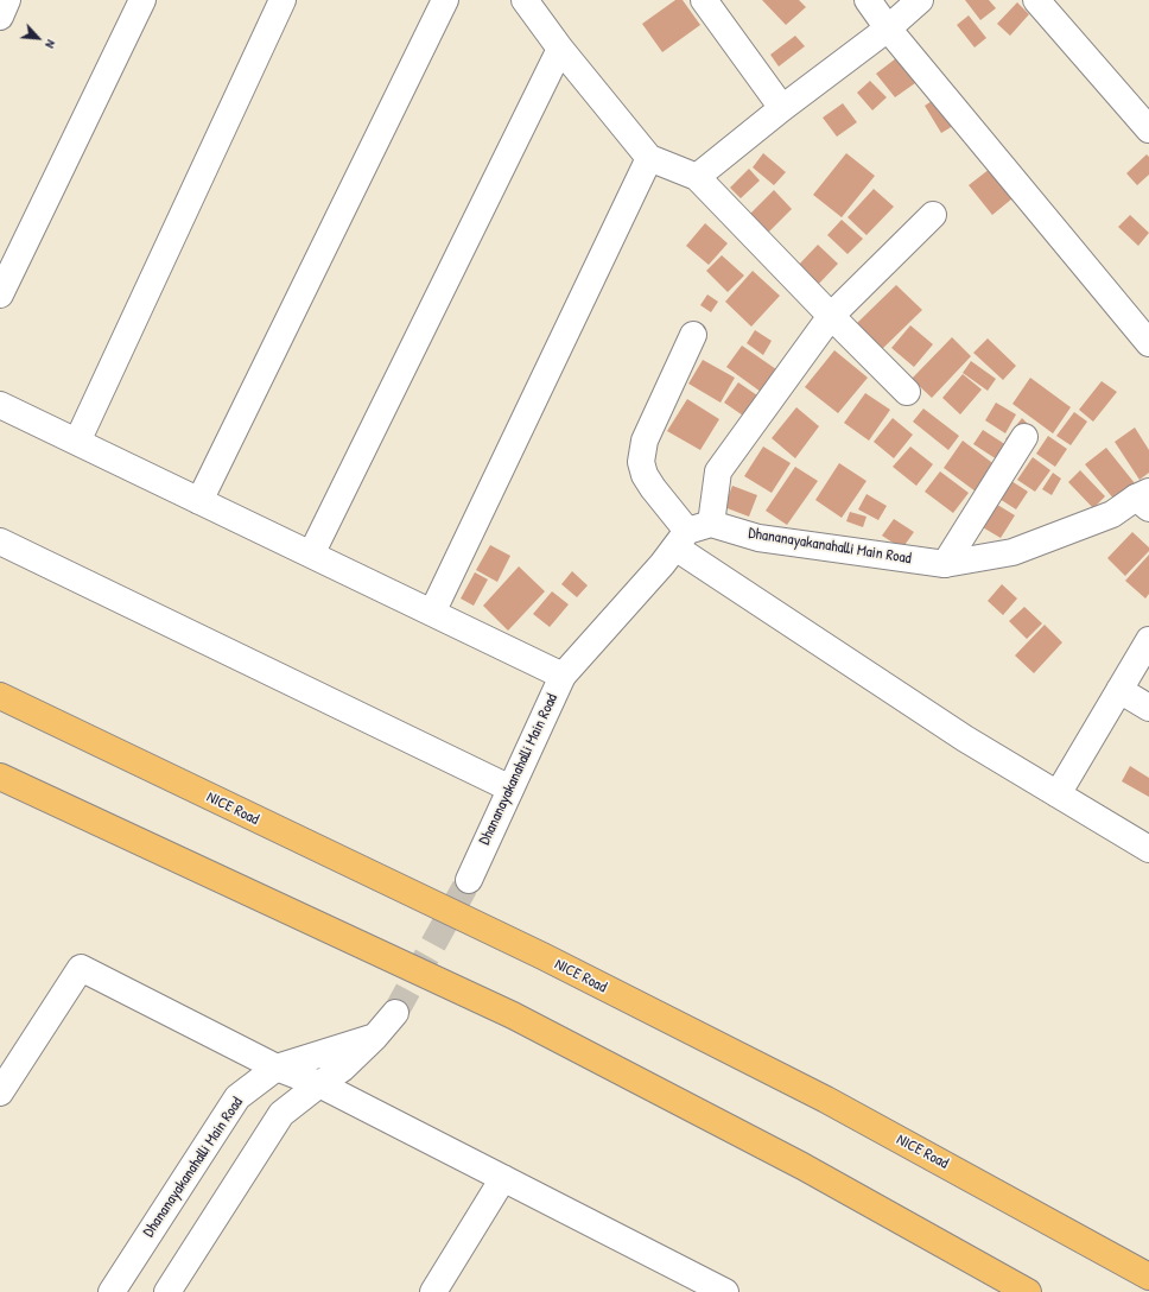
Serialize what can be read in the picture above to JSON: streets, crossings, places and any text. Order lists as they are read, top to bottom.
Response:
{
  "streets": {
    "highway": ["NICE Road"],
    "street": ["Dhananayakanahalli Main Road"]
  },
  "north": "bottom right"
}
